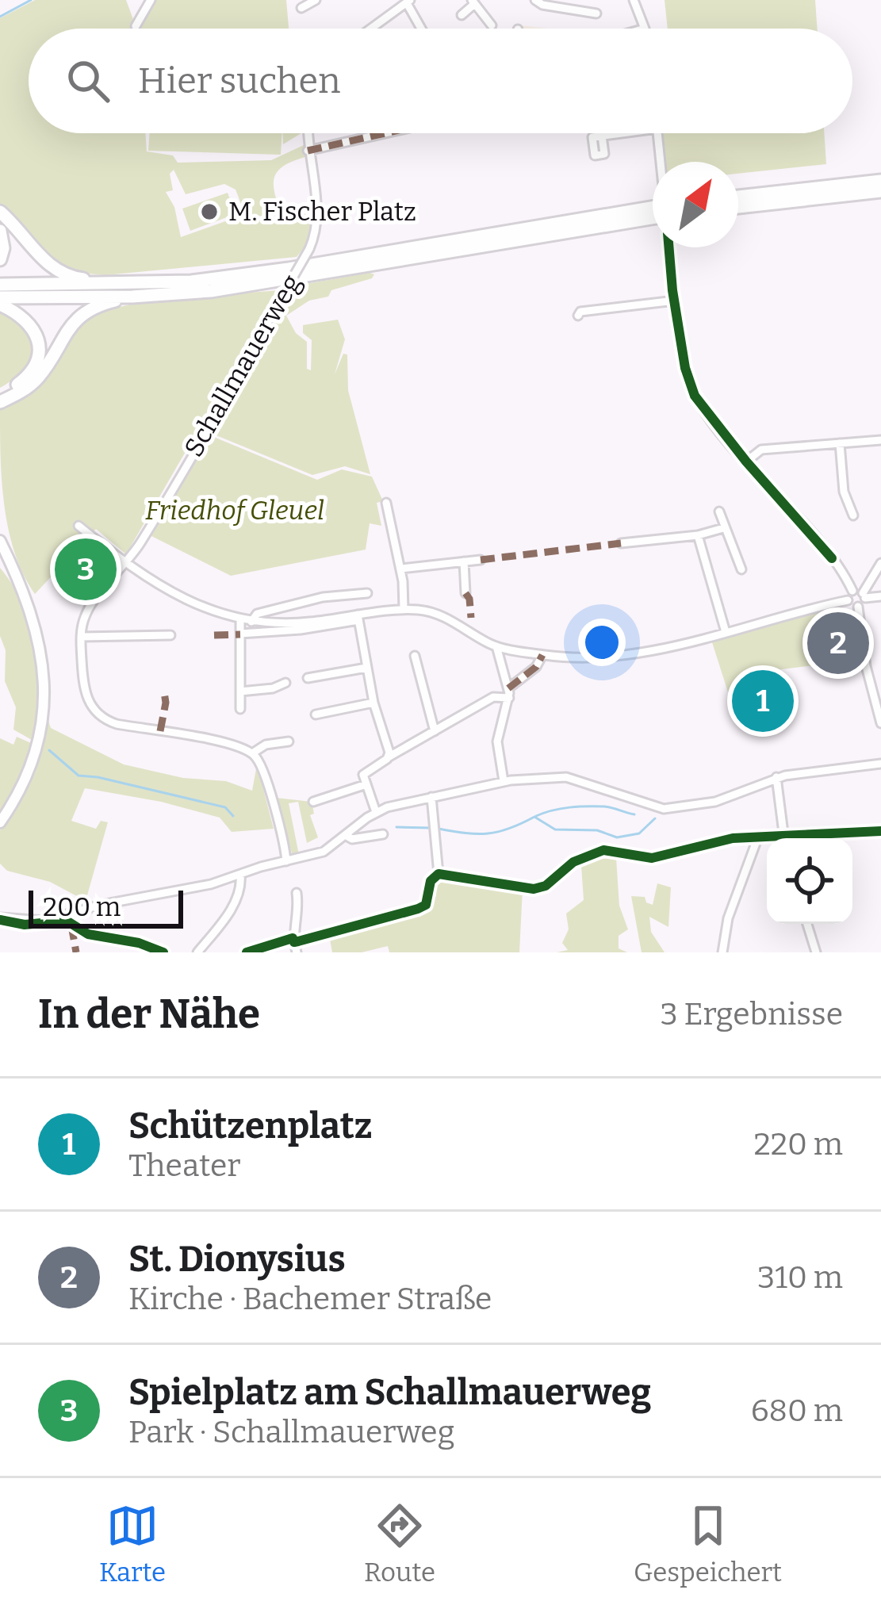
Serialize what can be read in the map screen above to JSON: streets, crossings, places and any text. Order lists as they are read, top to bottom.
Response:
{
  "streets": {
    "street": ["Schallmauerweg"]
  },
  "parks": ["Friedhof Gleuel"],
  "places": ["M. Fischer Platz"],
  "scale_bar": "200 m",
  "north": "top right",
  "page": {
    "search": "Hier suchen",
    "pins": ["3", "2", "1"],
    "scale": "200 m",
    "heading": ["In der Nähe", "3 Ergebnisse"],
    "list": [
      {
        "mark": "1",
        "name": "Schützenplatz",
        "note": "Theater",
        "value": "220 m"
      },
      {
        "mark": "2",
        "name": "St. Dionysius",
        "note": "Kirche · Bachemer Straße",
        "value": "310 m"
      },
      {
        "mark": "3",
        "name": "Spielplatz am Schallmauerweg",
        "note": "Park · Schallmauerweg",
        "value": "680 m"
      }
    ],
    "nav": ["Karte", "Route", "Gespeichert"]
  }
}
